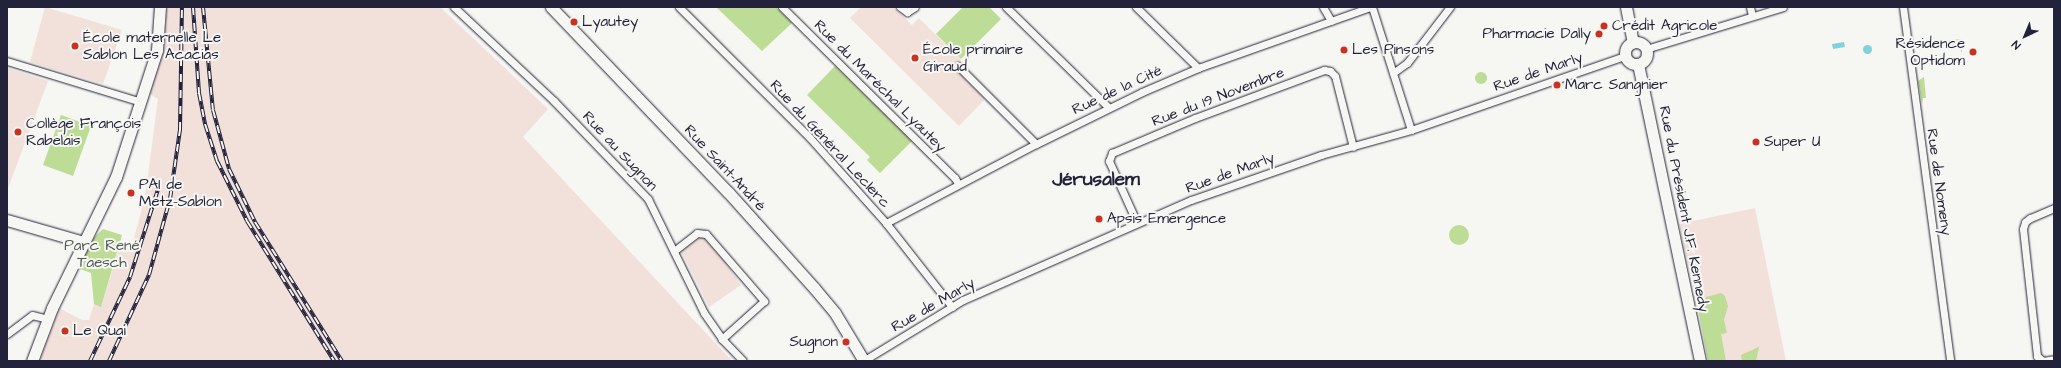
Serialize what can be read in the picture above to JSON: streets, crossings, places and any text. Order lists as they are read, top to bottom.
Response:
{
  "streets": {
    "street": [
      "Rue de Marly",
      "Rue du Maréchal Lyautey",
      "Rue de la Cité",
      "Rue du 19 Novembre",
      "Rue du Général Leclerc",
      "Rue au Sugnon",
      "Rue Saint-André",
      "Rue de Nomeny",
      "Rue du Président J.F. Kennedy"
    ]
  },
  "crossings": [
    ["Rue de Marly", "Rue du 19 Novembre"],
    ["Rue de Marly", "Rue du Général Leclerc"],
    ["Rue de Marly", "Rue Saint-André"],
    ["Rue de Marly", "Rue du Président J.F. Kennedy"],
    ["Rue du Maréchal Lyautey", "Rue de la Cité"],
    ["Rue de la Cité", "Rue du Général Leclerc"]
  ],
  "districts": ["Jérusalem"],
  "parks": ["Parc René Taesch"],
  "places": [
    "Lyautey",
    "Crédit Agricole",
    "Pharmacie Dally",
    "École maternelle Le Sablon Les Acacias",
    "Les Pinsons",
    "Résidence Optidom",
    "École primaire Giraud",
    "Marc Sangnier",
    "Collège François Rabelais",
    "Super U",
    "PAI de Metz-Sablon",
    "Apsis Emergence",
    "Le Quai",
    "Sugnon"
  ],
  "north": "bottom left"
}
